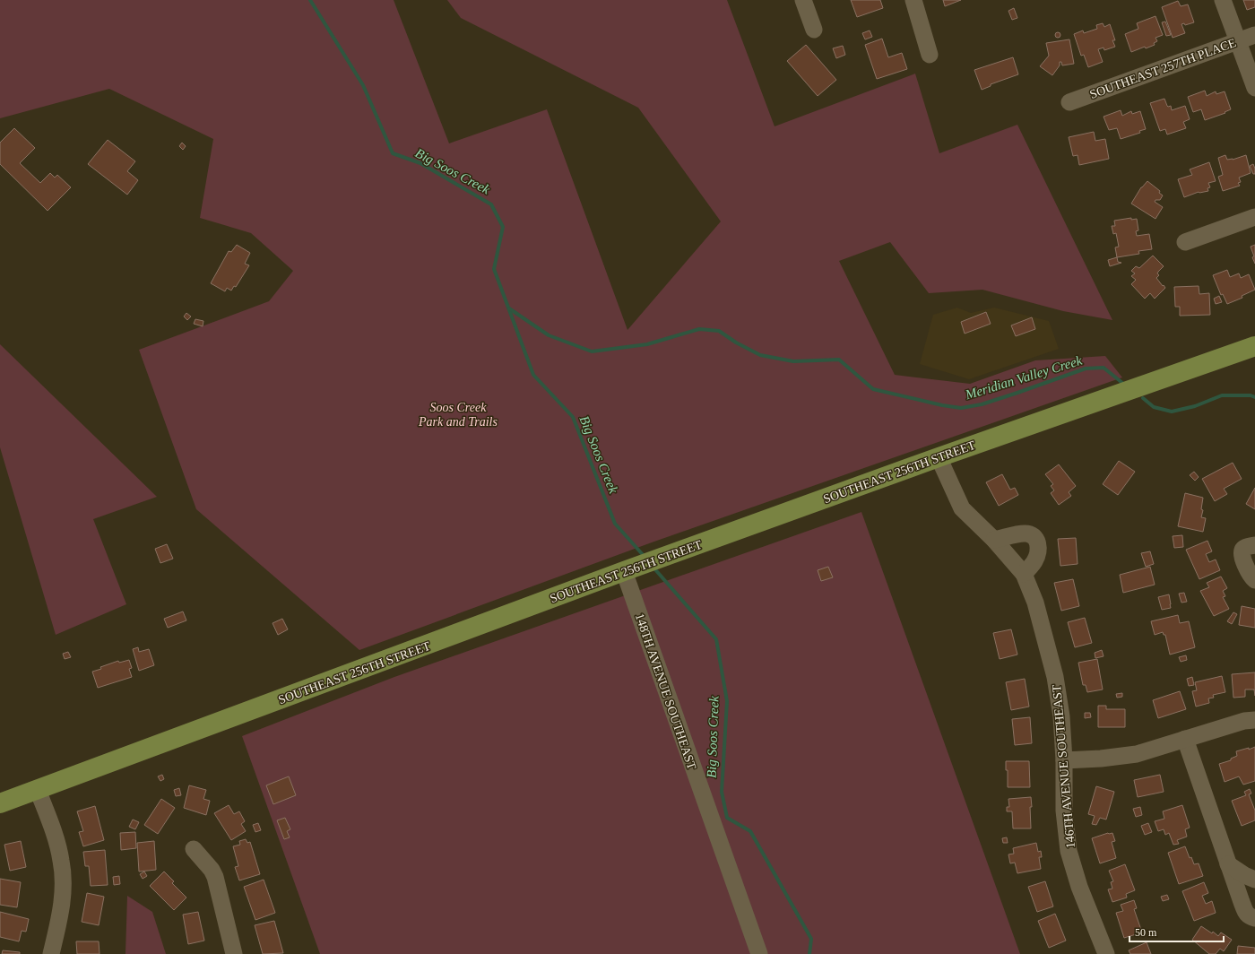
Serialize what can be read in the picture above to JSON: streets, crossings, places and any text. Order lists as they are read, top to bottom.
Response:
{
  "streets": {
    "main road": ["SOUTHEAST 256TH STREET"],
    "street": ["SOUTHEAST 257TH PLACE", "148TH AVENUE SOUTHEAST", "146TH AVENUE SOUTHEAST"]
  },
  "crossings": [
    ["SOUTHEAST 256TH STREET", "148TH AVENUE SOUTHEAST"],
    ["SOUTHEAST 256TH STREET", "146TH AVENUE SOUTHEAST"]
  ],
  "water": ["Big Soos Creek", "Meridian Valley Creek"],
  "parks": ["Soos Creek Park and Trails"],
  "scale_bar": "50 m"
}
